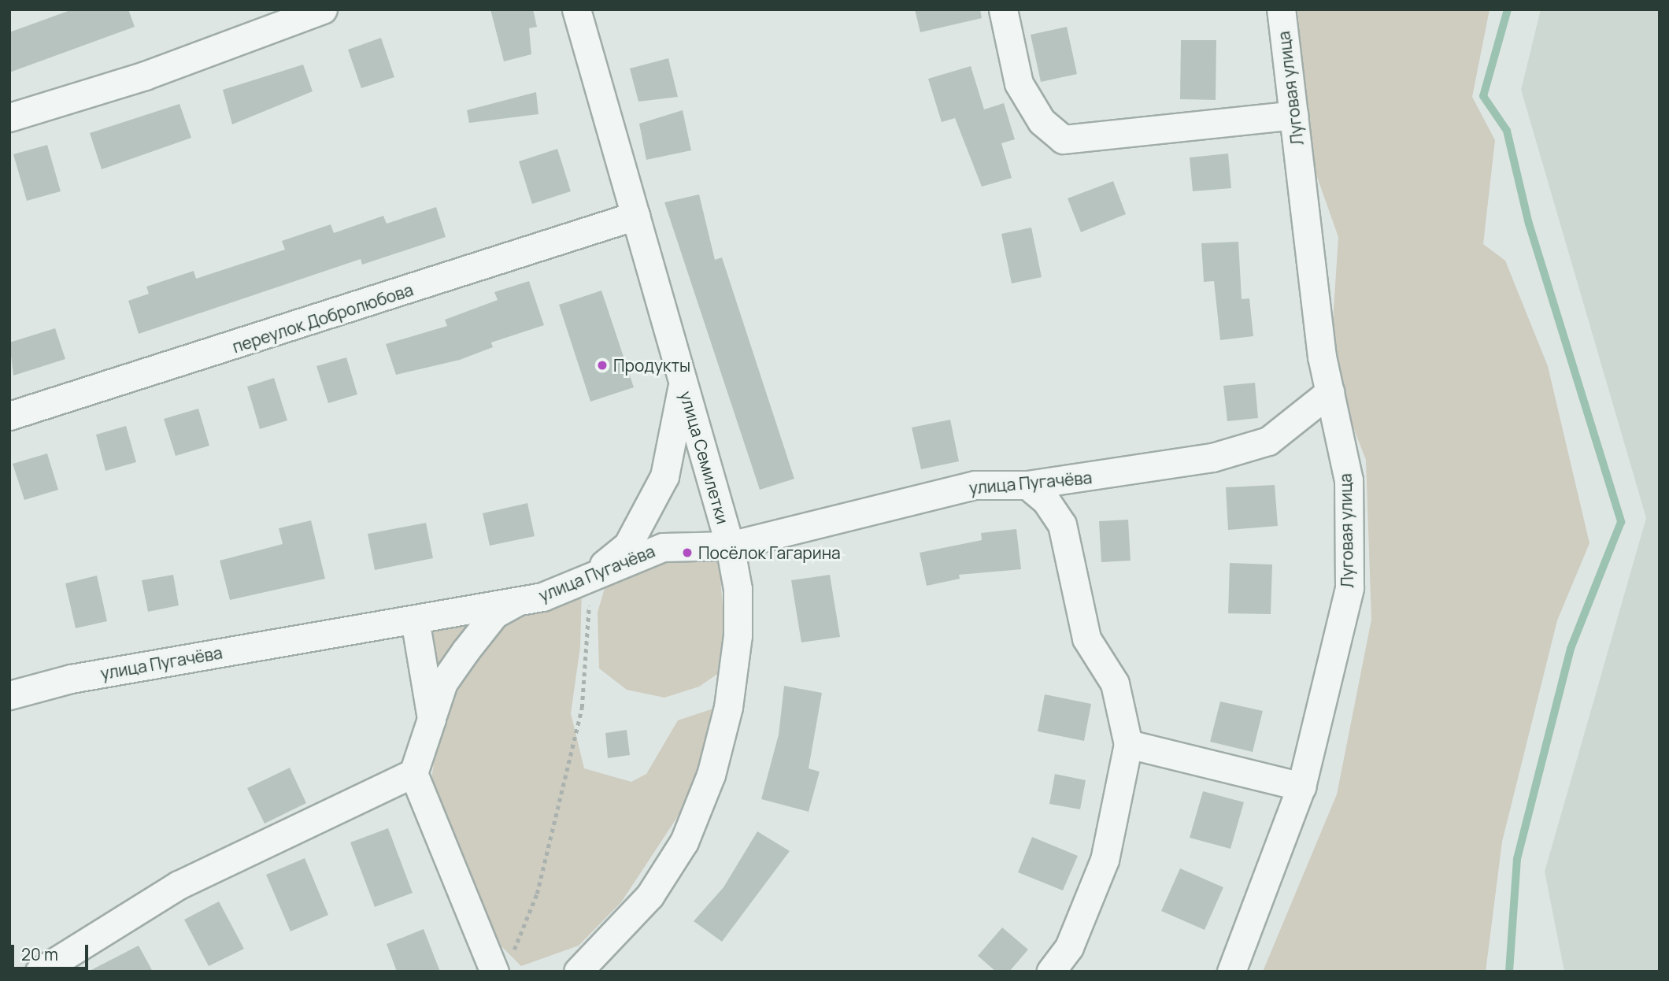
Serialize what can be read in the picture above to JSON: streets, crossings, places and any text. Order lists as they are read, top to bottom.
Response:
{
  "streets": {
    "street": [
      "Луговая улица",
      "переулок Добролюбова",
      "улица Семилетки",
      "улица Пугачёва"
    ]
  },
  "crossings": [
    ["Луговая улица", "улица Пугачёва"],
    ["переулок Добролюбова", "улица Семилетки"],
    ["улица Семилетки", "улица Пугачёва"]
  ],
  "places": ["Продукты", "Посёлок Гагарина"],
  "scale_bar": "20 m"
}
